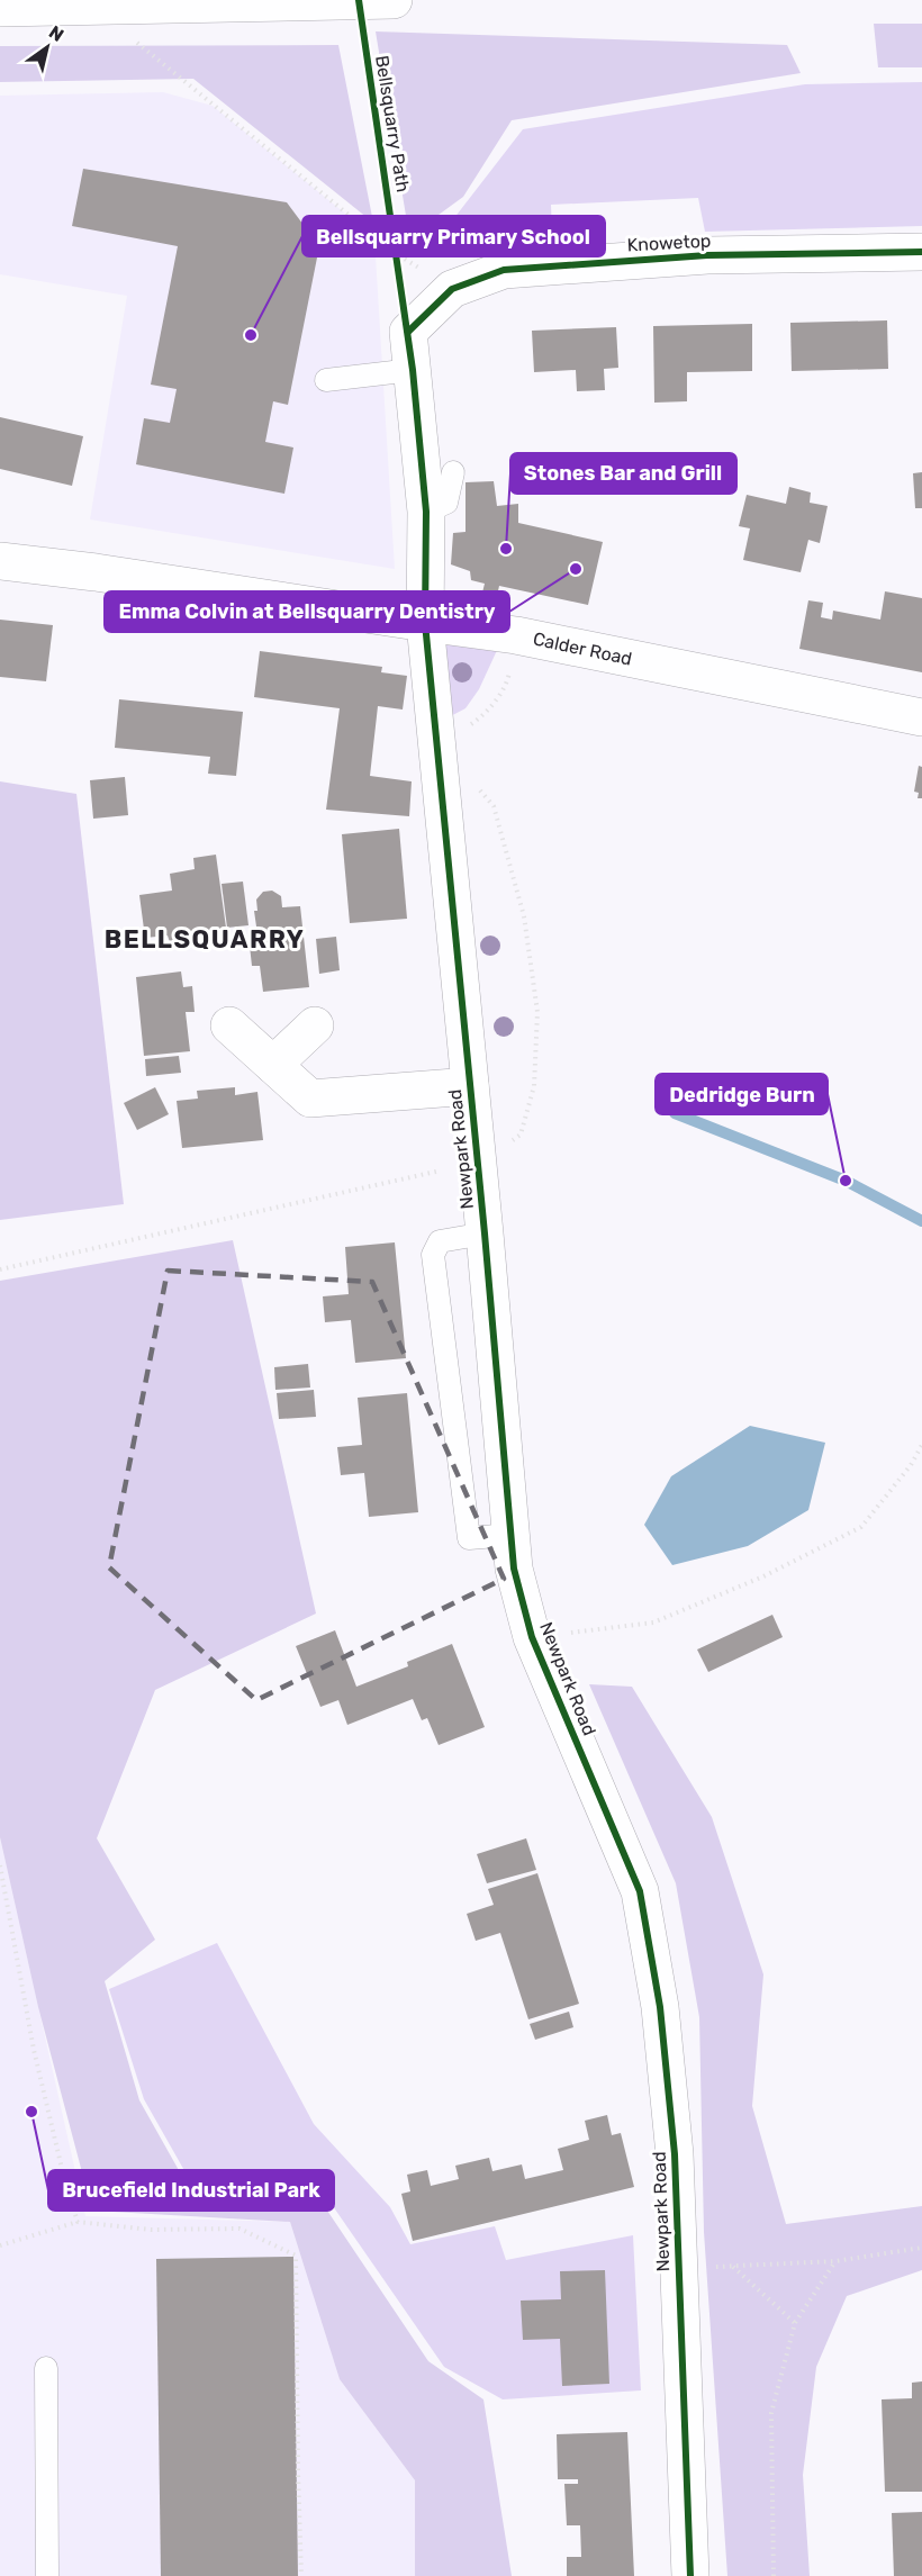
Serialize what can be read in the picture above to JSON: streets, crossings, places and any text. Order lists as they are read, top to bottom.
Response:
{
  "streets": {
    "street": ["Knowetop", "Calder Road", "Newpark Road"],
    "cycle path": ["Bellsquarry Path"]
  },
  "crossings": [
    ["Knowetop", "Calder Road"],
    ["Knowetop", "Newpark Road"],
    ["Calder Road", "Newpark Road"]
  ],
  "districts": ["BELLSQUARRY"],
  "places": [
    "Bellsquarry Primary School",
    "Stones Bar and Grill",
    "Emma Colvin at Bellsquarry Dentistry",
    "Dedridge Burn",
    "Brucefield Industrial Park"
  ],
  "north": "top right"
}
